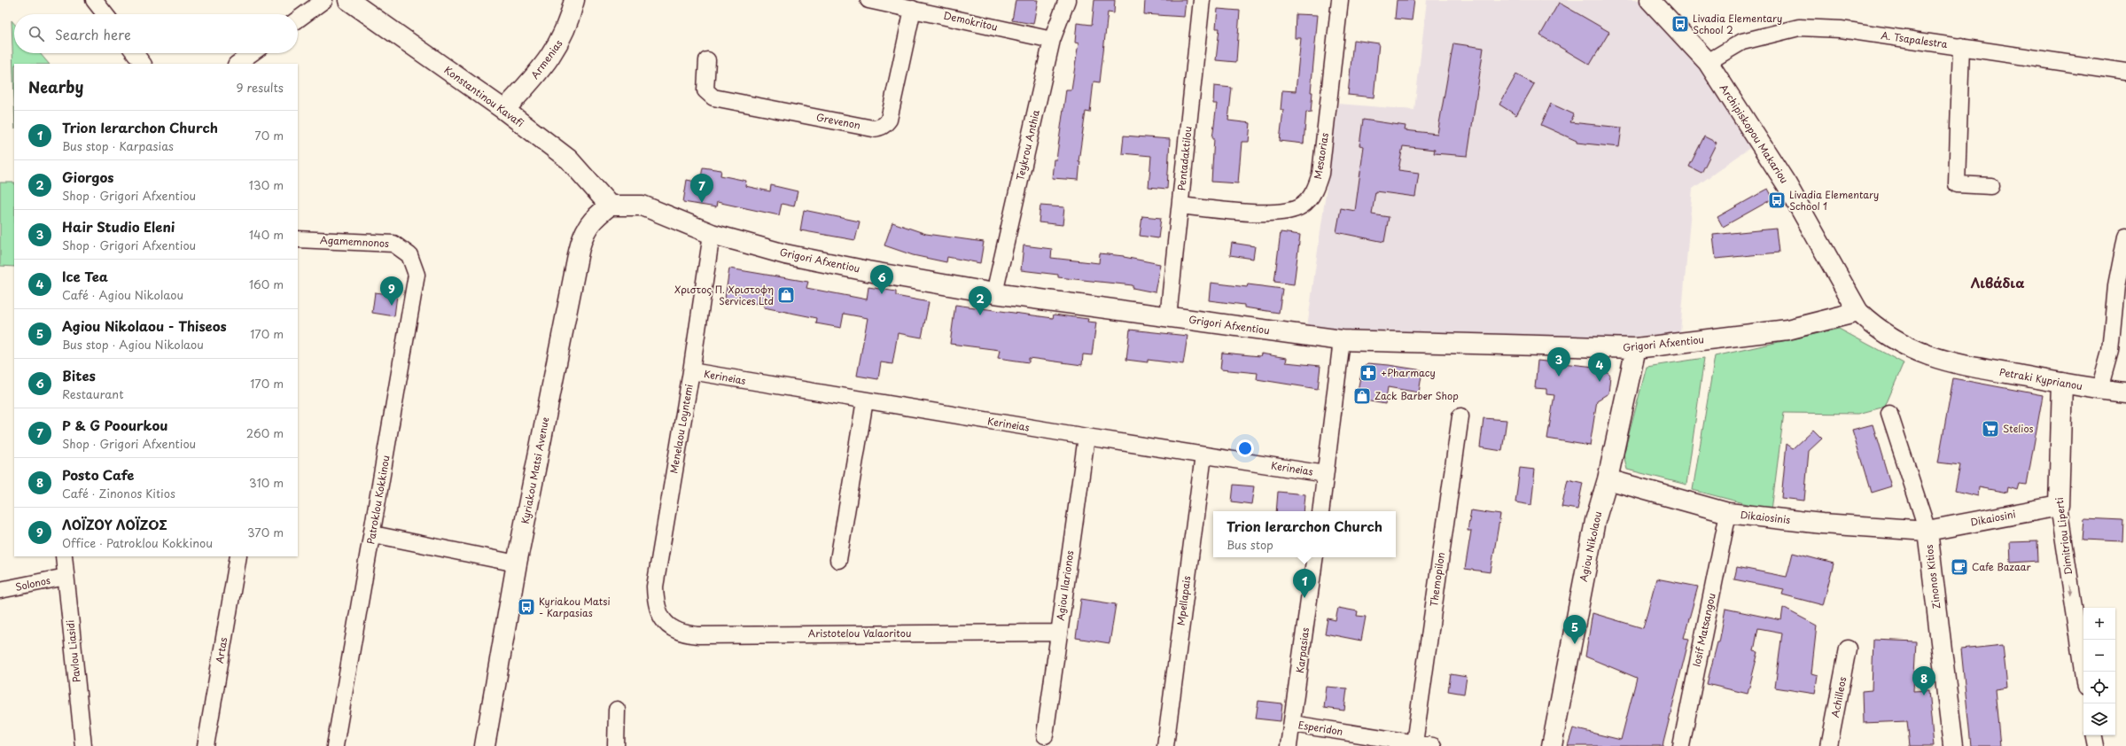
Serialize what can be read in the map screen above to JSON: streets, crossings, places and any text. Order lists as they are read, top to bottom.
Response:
{
  "streets": {
    "street": [
      "Demokritou",
      "A. Tsapalestra",
      "Armenias",
      "Konstantinou Kavafi",
      "Grevenon",
      "Archipiskopou Makariou",
      "Teykrou Anthia",
      "Mesaorias",
      "Pentadaktilou",
      "Agamemnonos",
      "Grigori Afxentiou",
      "Kerineias",
      "Petraki Kyprianou",
      "Menelaou Loyntemi",
      "Kyriakou Matsi Avenue",
      "Patroklou Kokkinou",
      "Dikaiosinis",
      "Dikaiosini",
      "Dimitriou Liperti",
      "Agiou Nikolaou",
      "Zinonos Kitios",
      "Themopilon",
      "Solonos",
      "Agiou Ilarionos",
      "Mpellapais",
      "Iosif Matsangou",
      "Aristotelou Valaoritou",
      "Artas",
      "Karpasias",
      "Pavlou Liasidi",
      "Achilleos",
      "Esperidon"
    ]
  },
  "crossings": [
    ["Demokritou", "Grevenon"],
    ["Demokritou", "Teykrou Anthia"],
    ["A. Tsapalestra", "Archipiskopou Makariou"],
    ["Armenias", "Konstantinou Kavafi"],
    ["Konstantinou Kavafi", "Grigori Afxentiou"],
    ["Konstantinou Kavafi", "Kyriakou Matsi Avenue"],
    ["Archipiskopou Makariou", "Grigori Afxentiou"],
    ["Archipiskopou Makariou", "Petraki Kyprianou"],
    ["Teykrou Anthia", "Grigori Afxentiou"],
    ["Mesaorias", "Pentadaktilou"],
    ["Pentadaktilou", "Grigori Afxentiou"],
    ["Agamemnonos", "Patroklou Kokkinou"],
    ["Grigori Afxentiou", "Menelaou Loyntemi"],
    ["Grigori Afxentiou", "Kyriakou Matsi Avenue"],
    ["Grigori Afxentiou", "Agiou Nikolaou"],
    ["Kerineias", "Menelaou Loyntemi"],
    ["Kerineias", "Agiou Ilarionos"],
    ["Kerineias", "Mpellapais"],
    ["Petraki Kyprianou", "Dimitriou Liperti"],
    ["Menelaou Loyntemi", "Aristotelou Valaoritou"],
    ["Dikaiosinis", "Dikaiosini"],
    ["Dikaiosinis", "Agiou Nikolaou"],
    ["Dikaiosinis", "Zinonos Kitios"],
    ["Dikaiosinis", "Iosif Matsangou"],
    ["Dikaiosini", "Dimitriou Liperti"],
    ["Dikaiosini", "Zinonos Kitios"],
    ["Themopilon", "Esperidon"],
    ["Solonos", "Pavlou Liasidi"],
    ["Agiou Ilarionos", "Aristotelou Valaoritou"],
    ["Karpasias", "Esperidon"]
  ],
  "one_way": ["Dimitriou Liperti"],
  "districts": ["Λιβάδια"],
  "places": {
    "bus stop": ["Livadia Elementary School 2", "Livadia Elementary School 1", "Kyriakou Matsi - Karpasias"],
    "shop": ["Χριστος Π. Χριστοφη Services Ltd", "Zack Barber Shop"],
    "pharmacy": ["+Pharmacy"],
    "supermarket": ["Stelios"],
    "cafe": ["Cafe Bazaar"]
  },
  "page": {
    "search": "Search here",
    "heading": ["Nearby", "9 results"],
    "list": [
      {
        "mark": "1",
        "name": "Trion Ierarchon Church",
        "note": "Bus stop · Karpasias",
        "value": "70 m"
      },
      {
        "mark": "2",
        "name": "Giorgos",
        "note": "Shop · Grigori Afxentiou",
        "value": "130 m"
      },
      {
        "mark": "3",
        "name": "Hair Studio Eleni",
        "note": "Shop · Grigori Afxentiou",
        "value": "140 m"
      },
      {
        "mark": "4",
        "name": "Ice Tea",
        "note": "Café · Agiou Nikolaou",
        "value": "160 m"
      },
      {
        "mark": "5",
        "name": "Agiou Nikolaou - Thiseos",
        "note": "Bus stop · Agiou Nikolaou",
        "value": "170 m"
      },
      {
        "mark": "6",
        "name": "Bites",
        "note": "Restaurant",
        "value": "170 m"
      },
      {
        "mark": "7",
        "name": "P & G Poourkou",
        "note": "Shop · Grigori Afxentiou",
        "value": "260 m"
      },
      {
        "mark": "8",
        "name": "Posto Cafe",
        "note": "Café · Zinonos Kitios",
        "value": "310 m"
      },
      {
        "mark": "9",
        "name": "ΛΟΪΖΟΥ ΛΟΪΖΟΣ",
        "note": "Office · Patroklou Kokkinou",
        "value": "370 m"
      }
    ],
    "pins": [
      "7",
      "6",
      "9",
      "2",
      "3",
      "4",
      "1",
      "5",
      "8"
    ],
    "popup": ["Trion Ierarchon Church", "Bus stop"],
    "map_buttons": ["+", "−"]
  }
}
